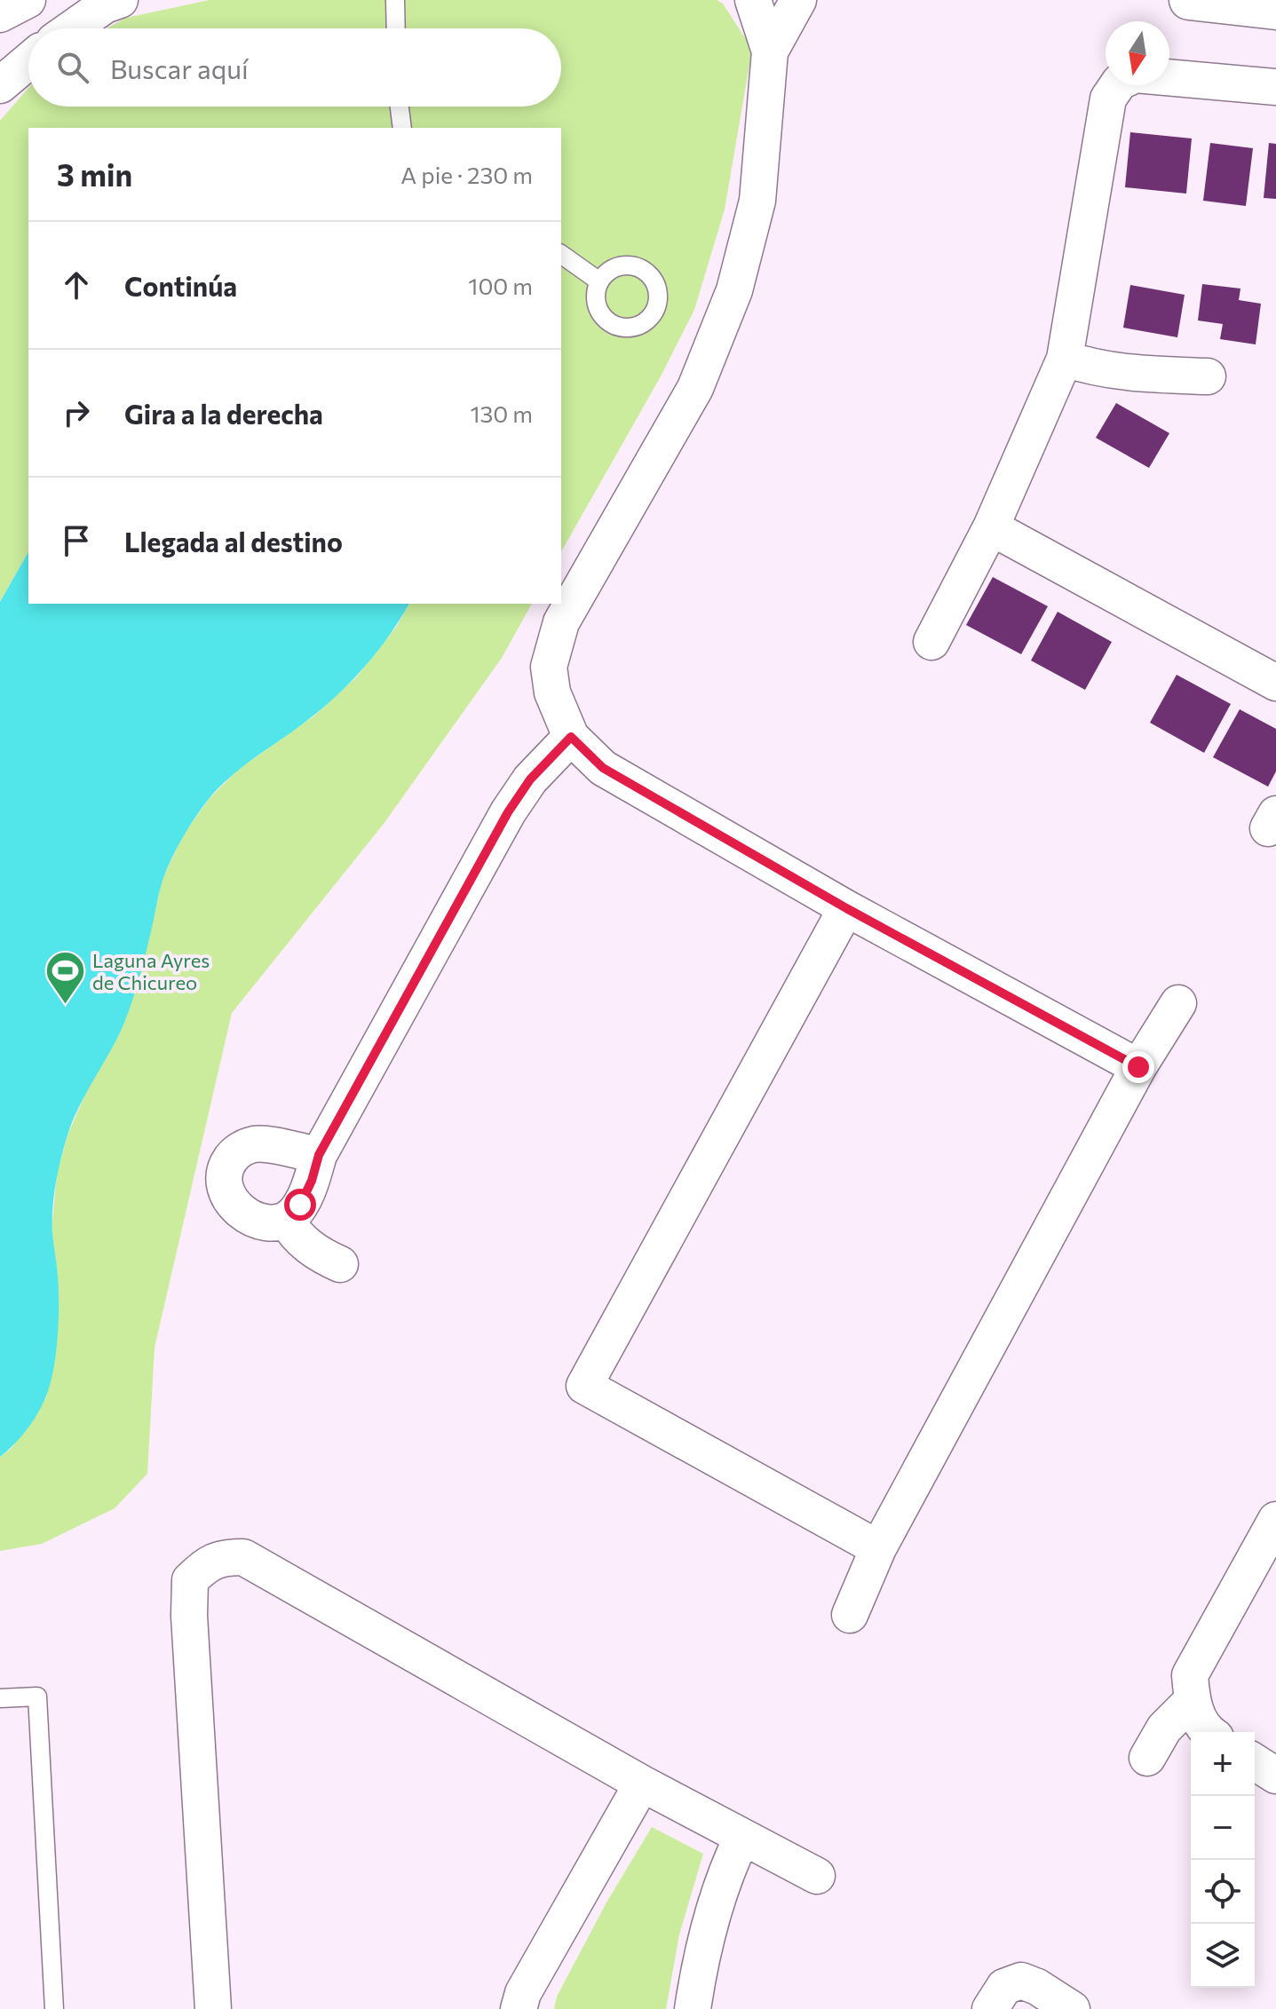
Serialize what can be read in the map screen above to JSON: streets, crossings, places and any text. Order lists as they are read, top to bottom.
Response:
{
  "places": {
    "sports": ["Laguna Ayres de Chicureo"]
  },
  "north": "bottom",
  "page": {
    "search": "Buscar aquí",
    "heading": ["3 min", "A pie · 230 m"],
    "list": [
      ["Continúa", "100 m"],
      ["Gira a la derecha", "130 m"],
      "Llegada al destino"
    ],
    "map_buttons": ["+", "−"]
  }
}
